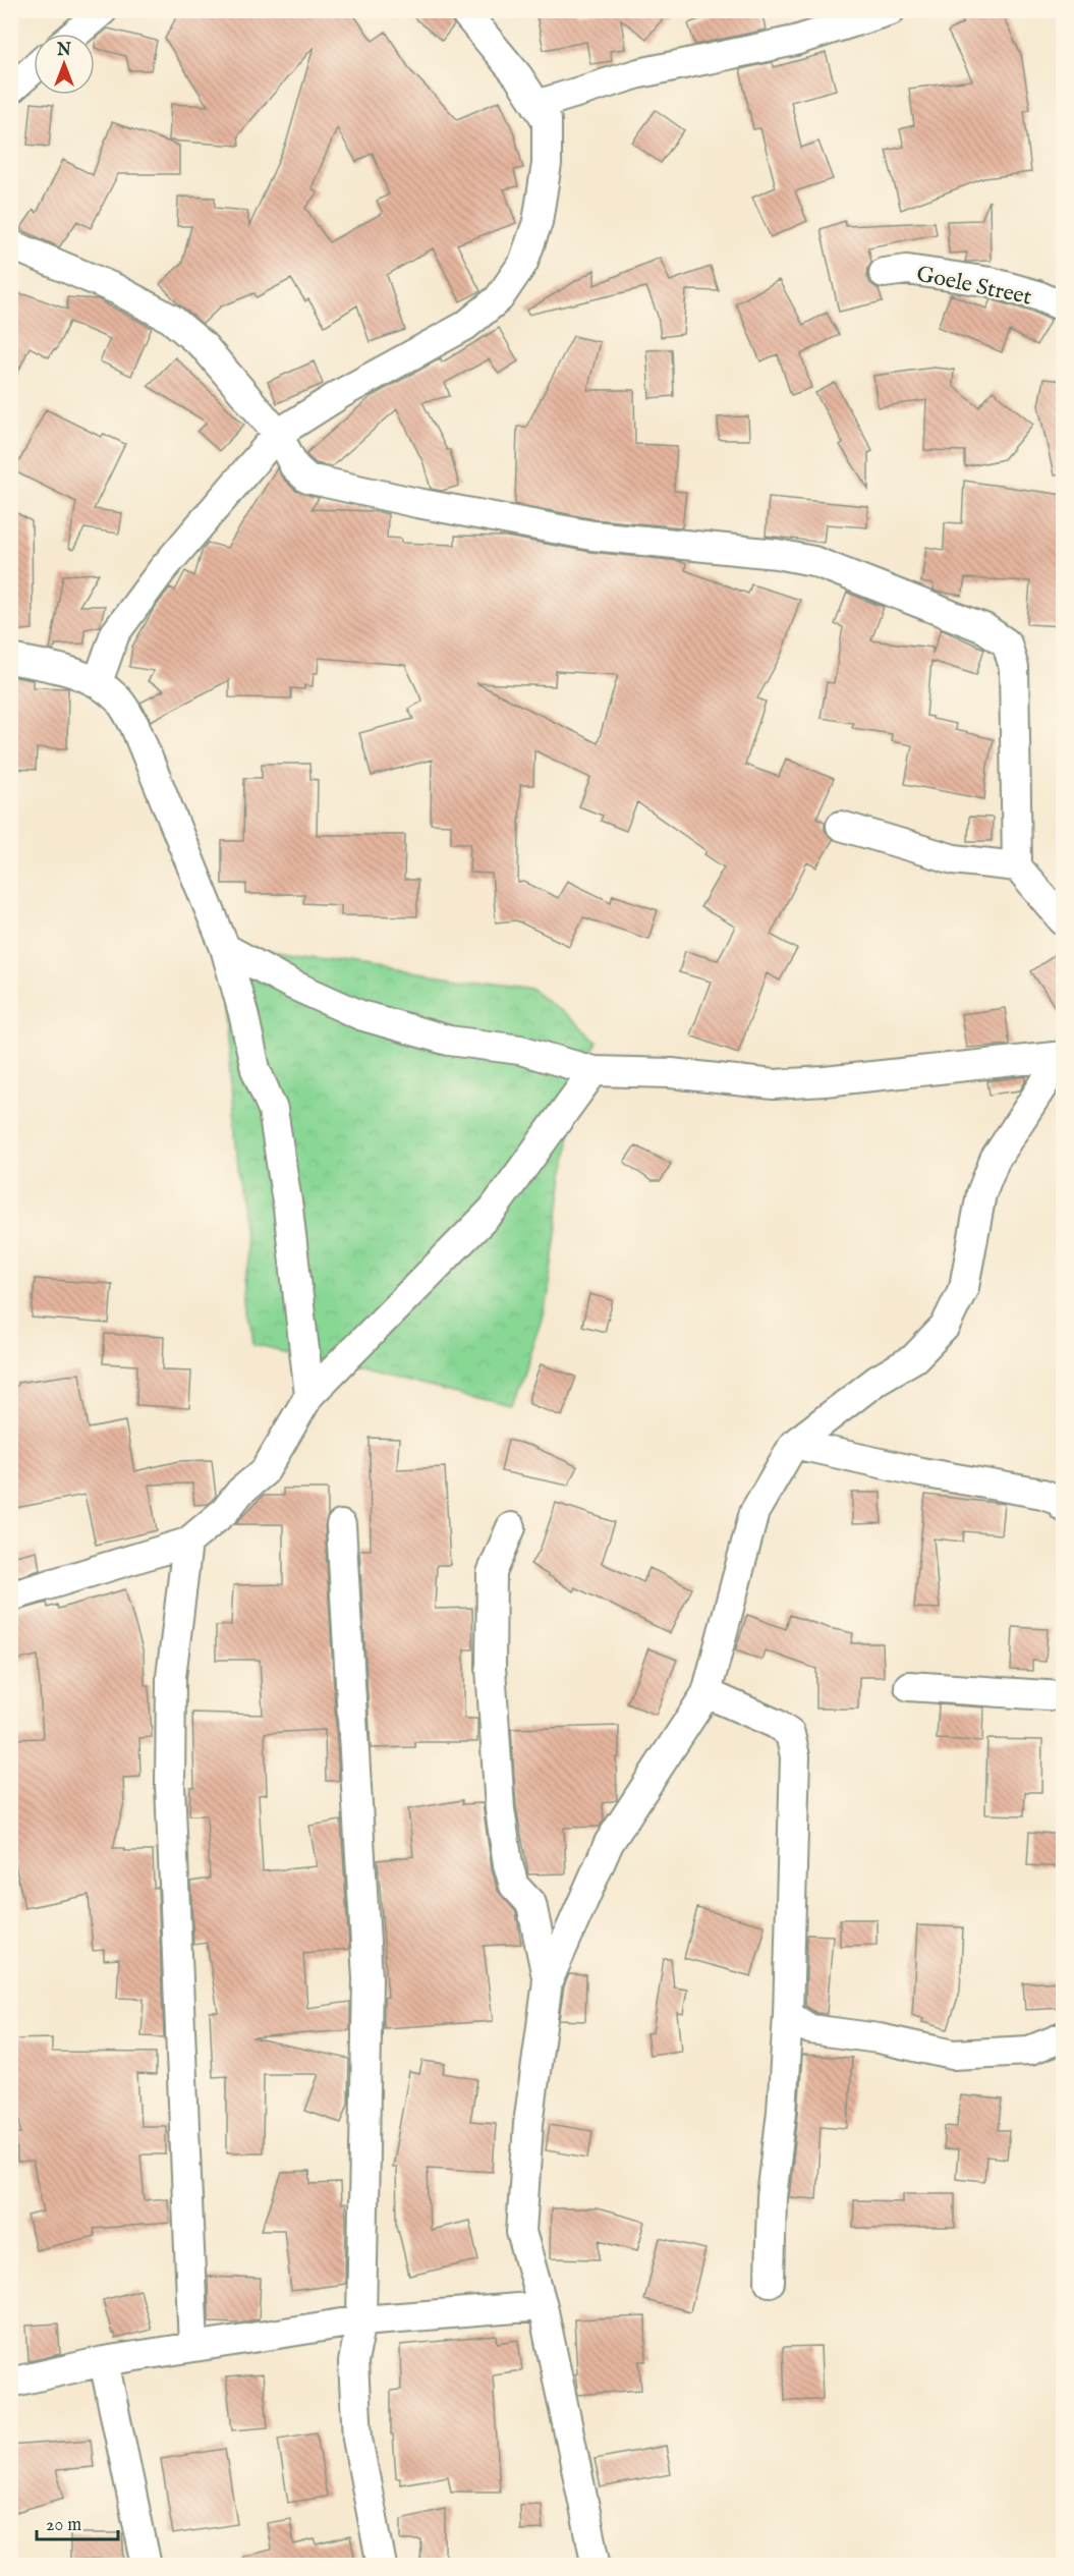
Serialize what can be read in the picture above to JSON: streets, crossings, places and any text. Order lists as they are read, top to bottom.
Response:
{
  "streets": {
    "street": ["Goele Street"]
  },
  "scale_bar": "20 m",
  "north": "top"
}
